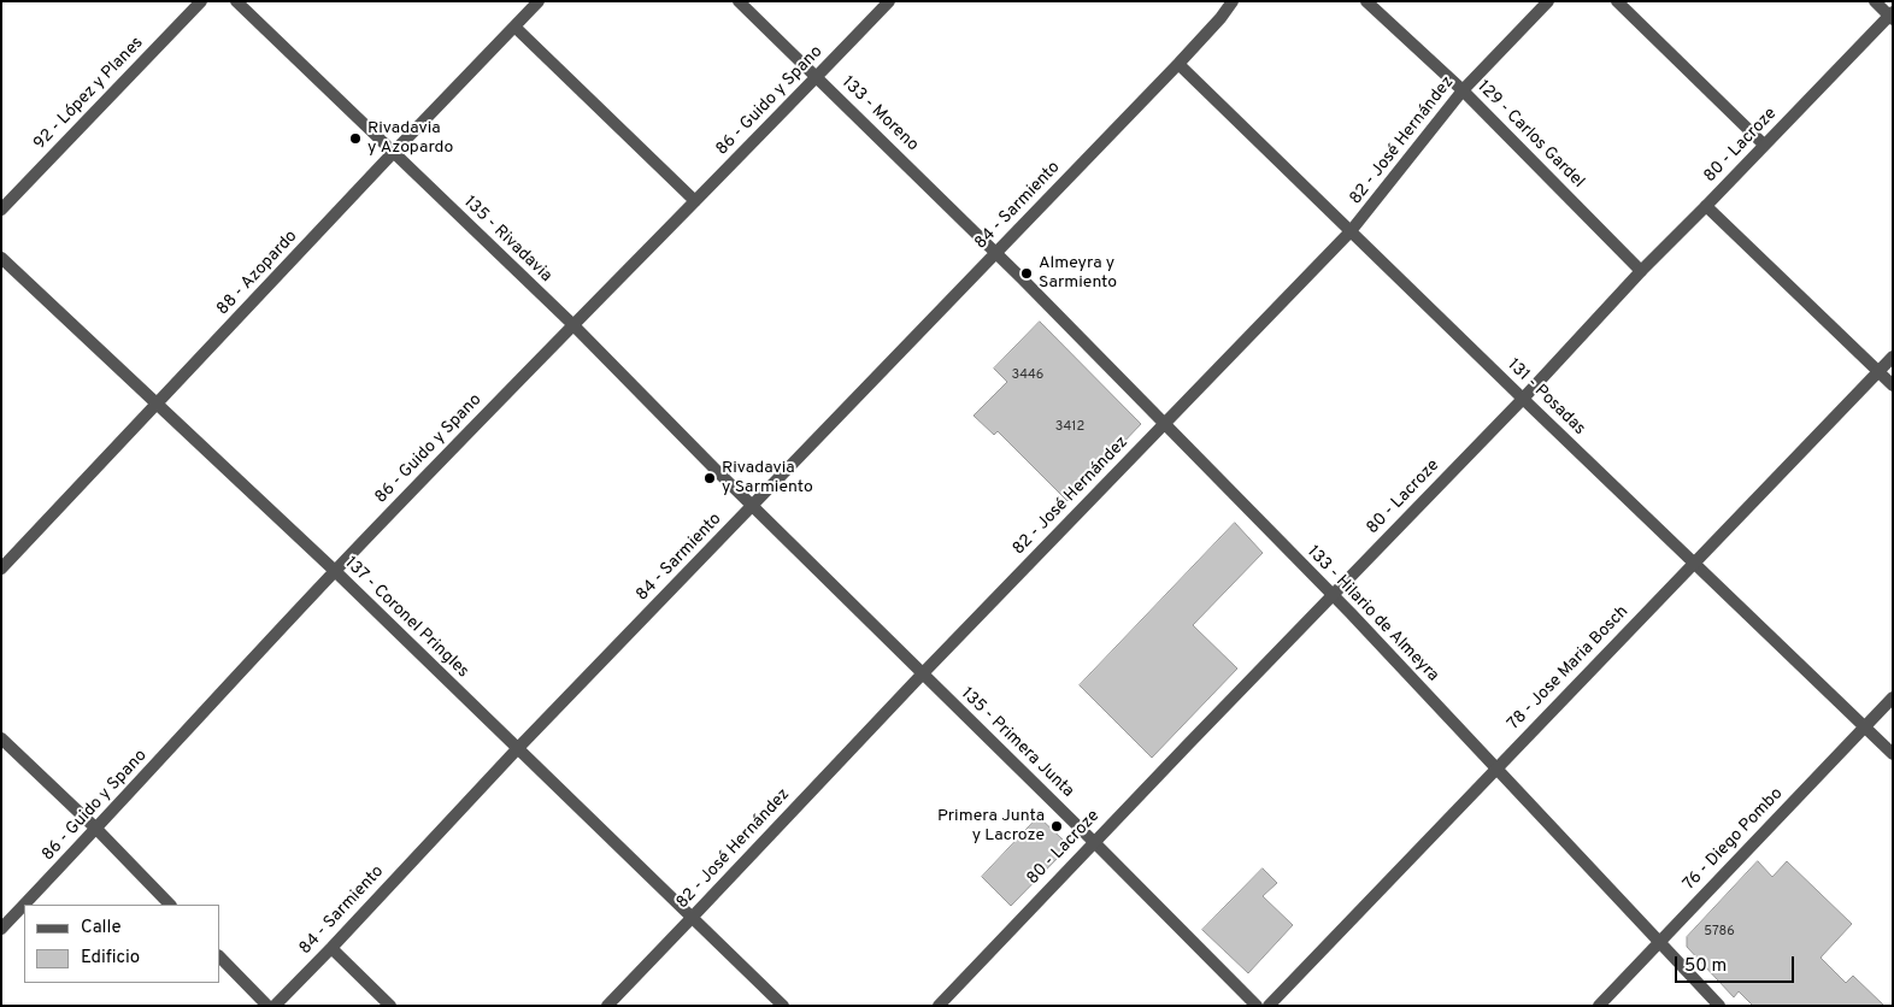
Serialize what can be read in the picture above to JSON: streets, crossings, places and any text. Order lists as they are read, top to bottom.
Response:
{
  "streets": {
    "street": [
      "92 - López y Planes",
      "86 - Guido y Spano",
      "133 - Moreno",
      "129 - Carlos Gardel",
      "82 - José Hernández",
      "80 - Lacroze",
      "84 - Sarmiento",
      "135 - Rivadavia",
      "88 - Azopardo",
      "131 - Posadas",
      "133 - Hilario de Almeyra",
      "137 - Coronel Pringles",
      "78 - Jose Maria Bosch",
      "135 - Primera Junta",
      "76 - Diego Pombo"
    ]
  },
  "crossings": [
    ["86 - Guido y Spano", "133 - Moreno"],
    ["86 - Guido y Spano", "135 - Rivadavia"],
    ["86 - Guido y Spano", "137 - Coronel Pringles"],
    ["133 - Moreno", "84 - Sarmiento"],
    ["133 - Moreno", "133 - Hilario de Almeyra"],
    ["129 - Carlos Gardel", "82 - José Hernández"],
    ["129 - Carlos Gardel", "80 - Lacroze"],
    ["82 - José Hernández", "131 - Posadas"],
    ["82 - José Hernández", "133 - Hilario de Almeyra"],
    ["82 - José Hernández", "137 - Coronel Pringles"],
    ["82 - José Hernández", "135 - Primera Junta"],
    ["80 - Lacroze", "131 - Posadas"],
    ["80 - Lacroze", "133 - Hilario de Almeyra"],
    ["80 - Lacroze", "135 - Primera Junta"],
    ["84 - Sarmiento", "135 - Rivadavia"],
    ["84 - Sarmiento", "131 - Posadas"],
    ["84 - Sarmiento", "133 - Hilario de Almeyra"],
    ["84 - Sarmiento", "137 - Coronel Pringles"],
    ["84 - Sarmiento", "135 - Primera Junta"],
    ["135 - Rivadavia", "88 - Azopardo"],
    ["135 - Rivadavia", "135 - Primera Junta"],
    ["88 - Azopardo", "137 - Coronel Pringles"],
    ["131 - Posadas", "78 - Jose Maria Bosch"],
    ["131 - Posadas", "76 - Diego Pombo"],
    ["133 - Hilario de Almeyra", "78 - Jose Maria Bosch"],
    ["133 - Hilario de Almeyra", "76 - Diego Pombo"]
  ],
  "places": [
    "Rivadavia y Azopardo",
    "Almeyra y Sarmiento",
    "Rivadavia y Sarmiento",
    "Primera Junta y Lacroze"
  ],
  "house_numbers": ["3446", "3412", "5786"],
  "legend": ["Calle", "Edificio"],
  "scale_bar": "50 m"
}
